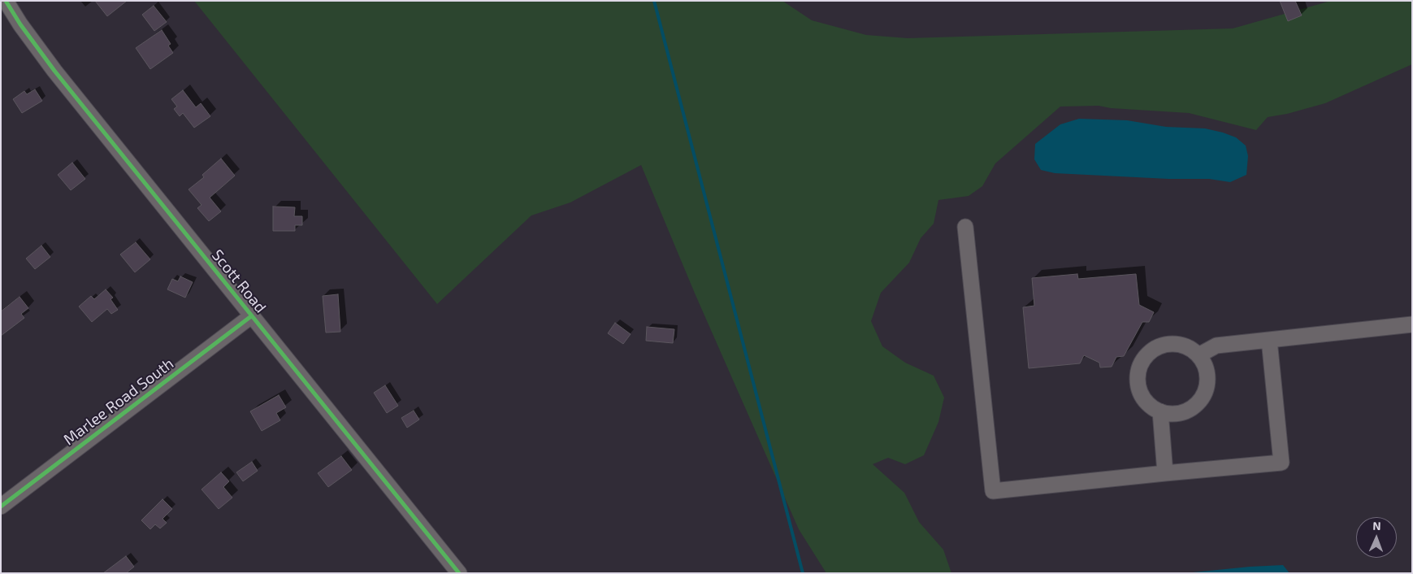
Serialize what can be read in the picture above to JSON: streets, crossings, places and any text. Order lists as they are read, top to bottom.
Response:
{
  "streets": {
    "street": ["Scott Road", "Marlee Road South"]
  },
  "crossings": [
    ["Scott Road", "Marlee Road South"]
  ],
  "north": "top"
}
